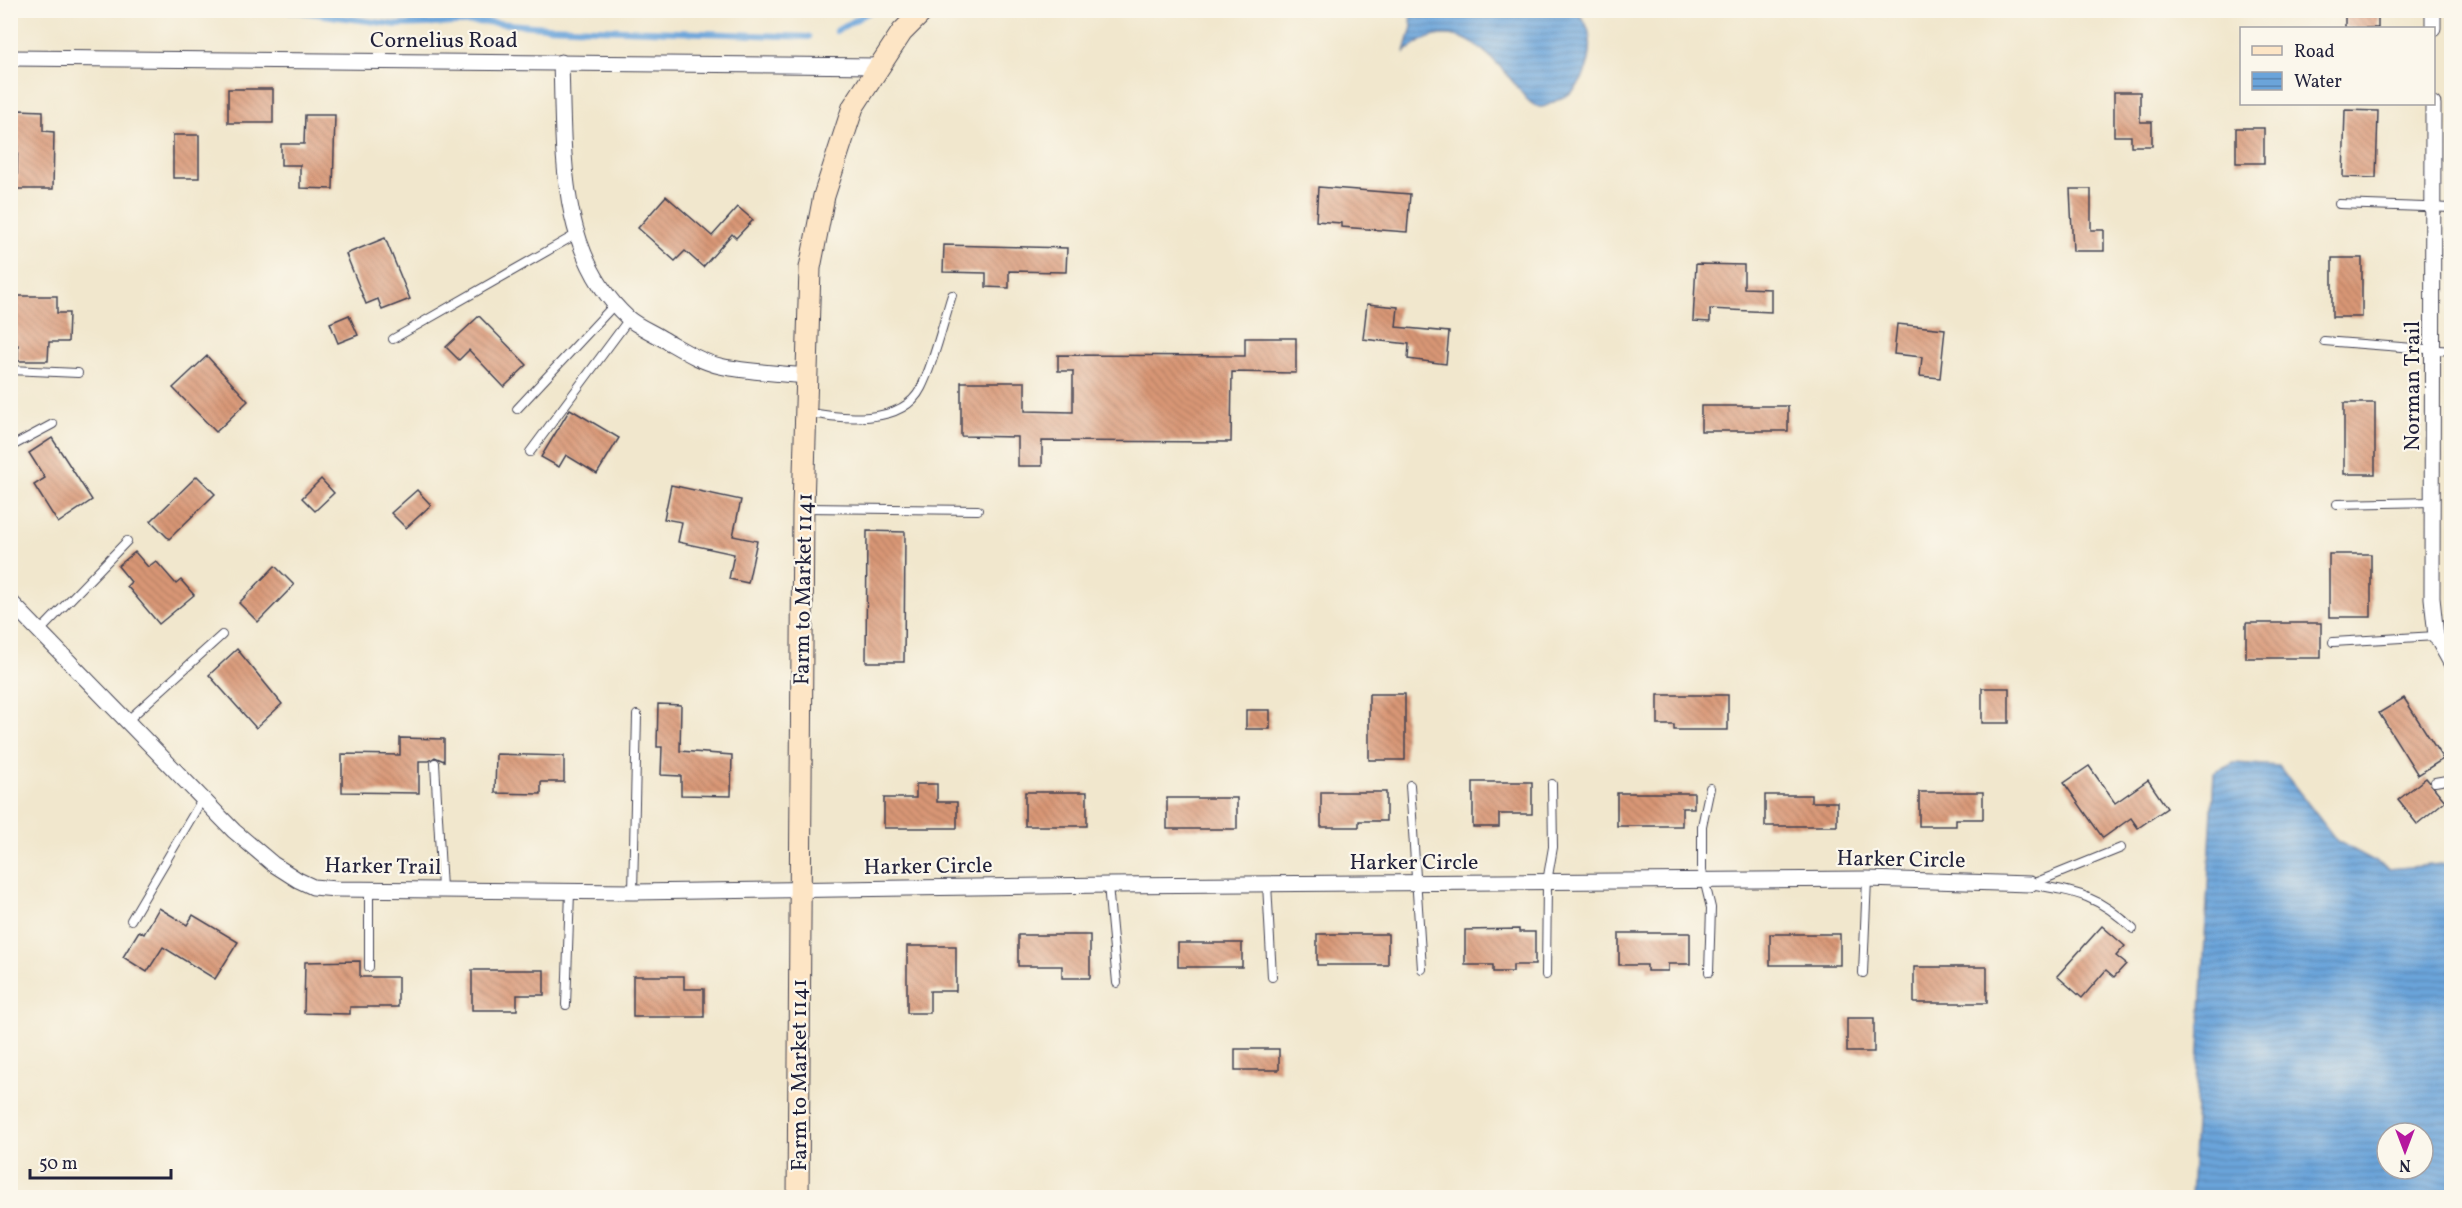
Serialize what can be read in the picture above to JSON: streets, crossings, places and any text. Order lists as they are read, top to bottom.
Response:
{
  "streets": {
    "street": [
      "Cornelius Road",
      "Norman Trail",
      "Farm to Market 1141",
      "Harker Circle",
      "Harker Trail"
    ]
  },
  "crossings": [
    ["Cornelius Road", "Farm to Market 1141"],
    ["Farm to Market 1141", "Harker Circle"],
    ["Farm to Market 1141", "Harker Trail"],
    ["Harker Circle", "Harker Trail"]
  ],
  "legend": ["Road", "Water"],
  "scale_bar": "50 m",
  "north": "bottom"
}
